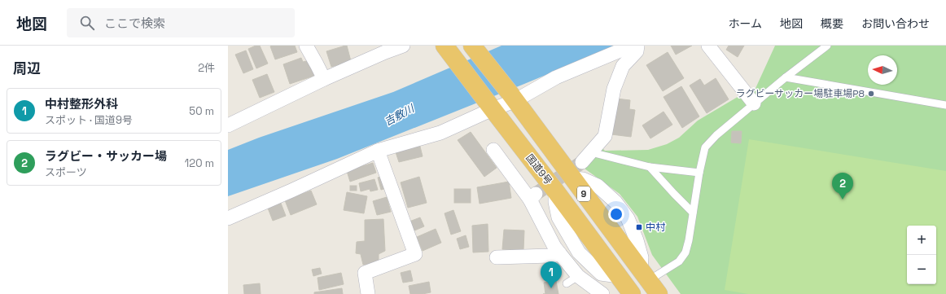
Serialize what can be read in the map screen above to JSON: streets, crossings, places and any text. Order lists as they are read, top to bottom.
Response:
{
  "streets": {
    "highway": ["国道9号", "9"]
  },
  "water": ["吉敷川"],
  "places": {
    "other": ["ラグビーサッカー場駐車場P8"],
    "transit": ["中村"]
  },
  "north": "left",
  "page": {
    "header": "地図",
    "search": "ここで検索",
    "nav": [
      "ホーム",
      "地図",
      "概要",
      "お問い合わせ"
    ],
    "heading": ["周辺", "2件"],
    "list": [
      {
        "mark": "1",
        "name": "中村整形外科",
        "note": "スポット · 国道9号",
        "value": "50 m"
      },
      {
        "mark": "2",
        "name": "ラグビー・サッカー場",
        "note": "スポーツ",
        "value": "120 m"
      }
    ],
    "pins": ["2", "1"],
    "map_buttons": ["+", "−"]
  }
}
